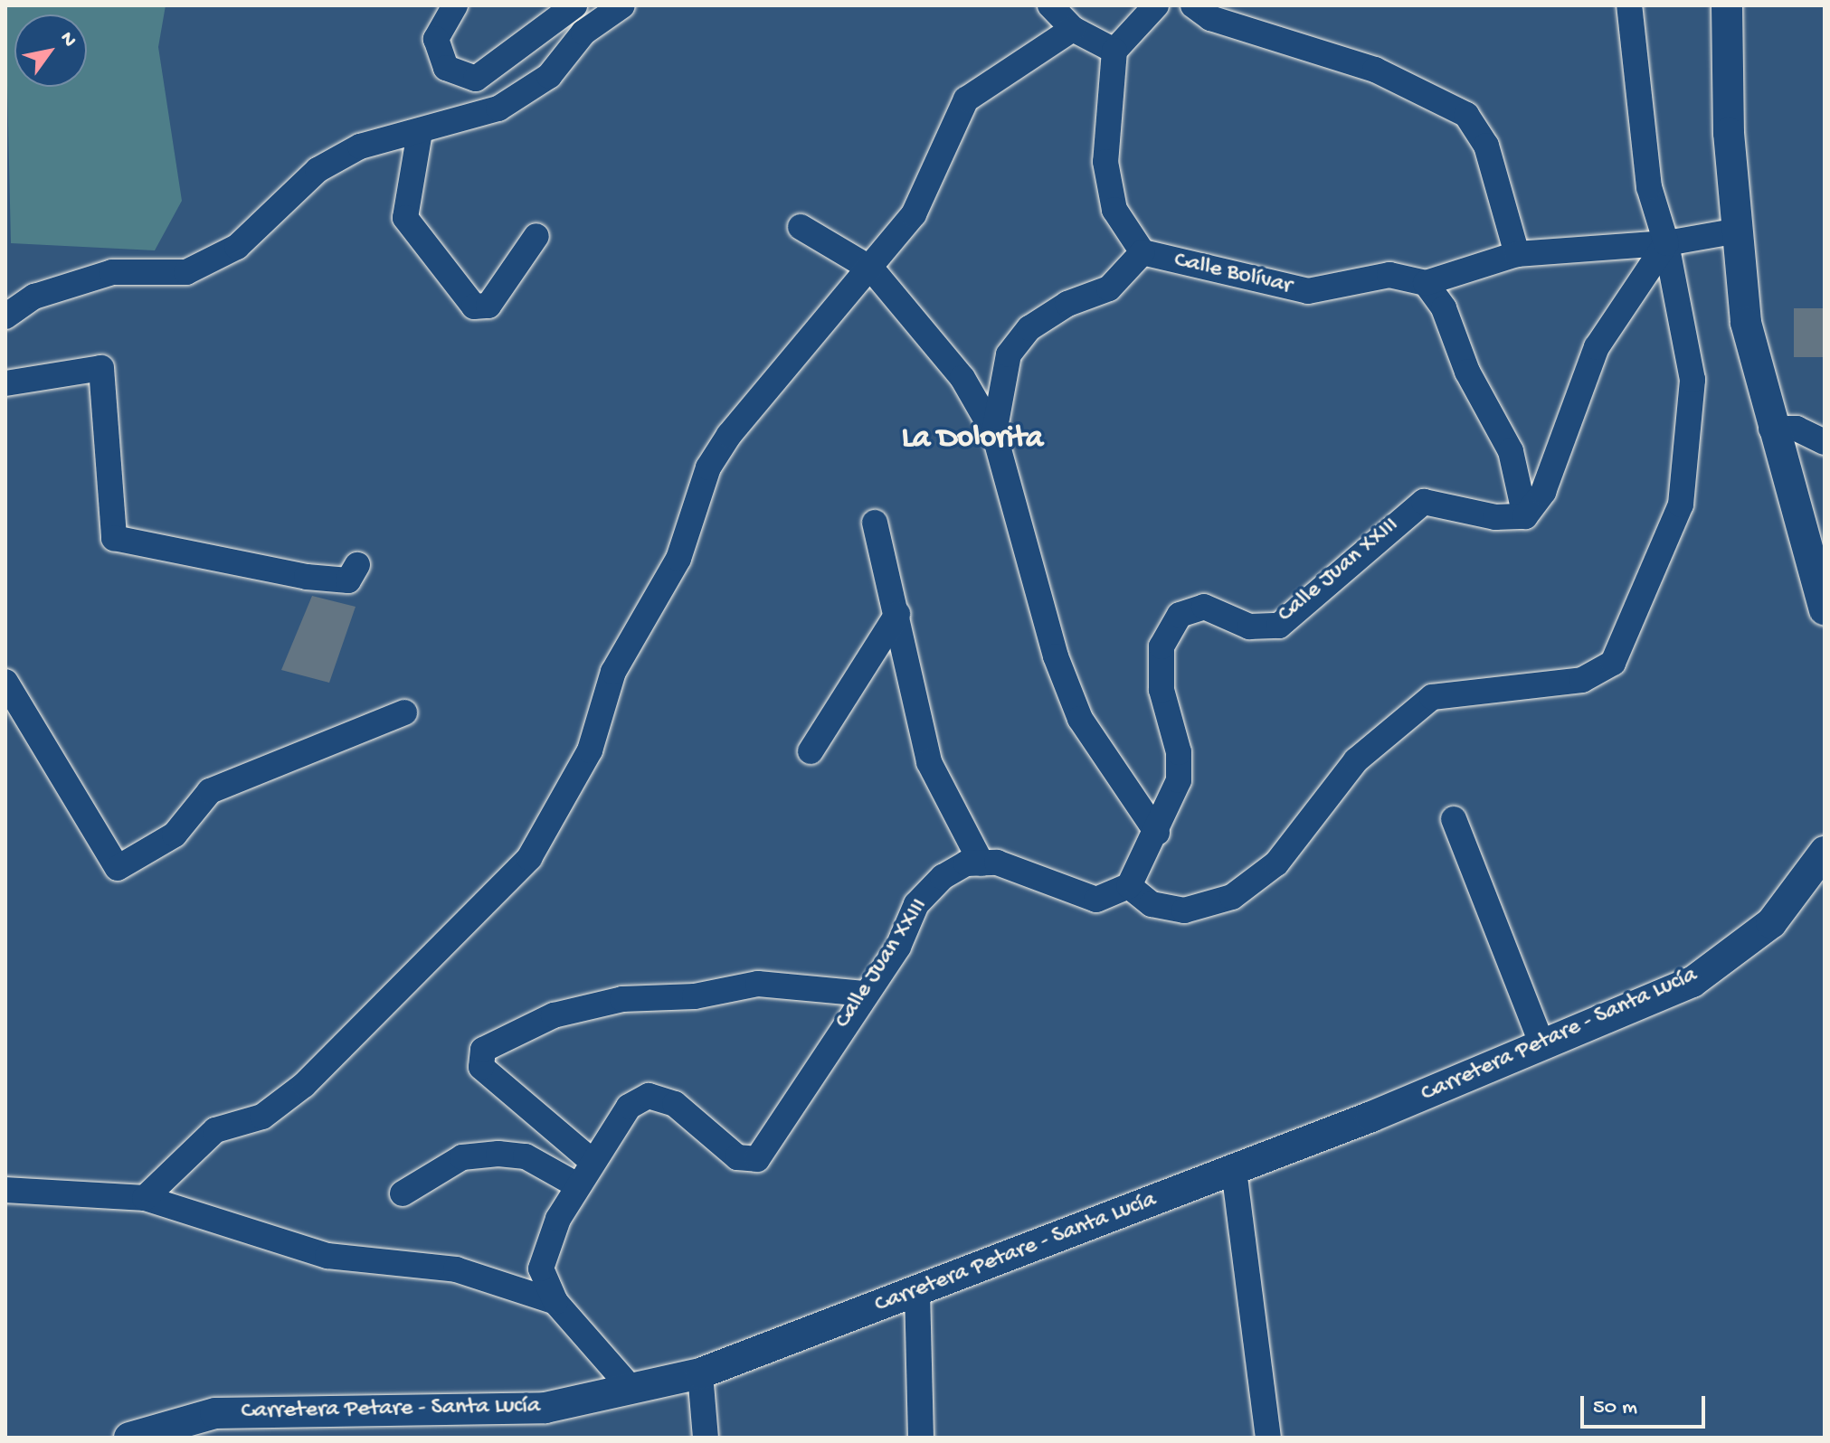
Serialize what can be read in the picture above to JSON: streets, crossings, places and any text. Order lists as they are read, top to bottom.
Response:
{
  "streets": {
    "main road": ["Carretera Petare - Santa Lucía"],
    "street": ["Calle Bolívar", "Calle Juan XXIII"]
  },
  "crossings": [
    ["Calle Juan XXIII", "Carretera Petare - Santa Lucía"]
  ],
  "districts": ["La Dolorita"],
  "scale_bar": "50 m",
  "north": "top right"
}
